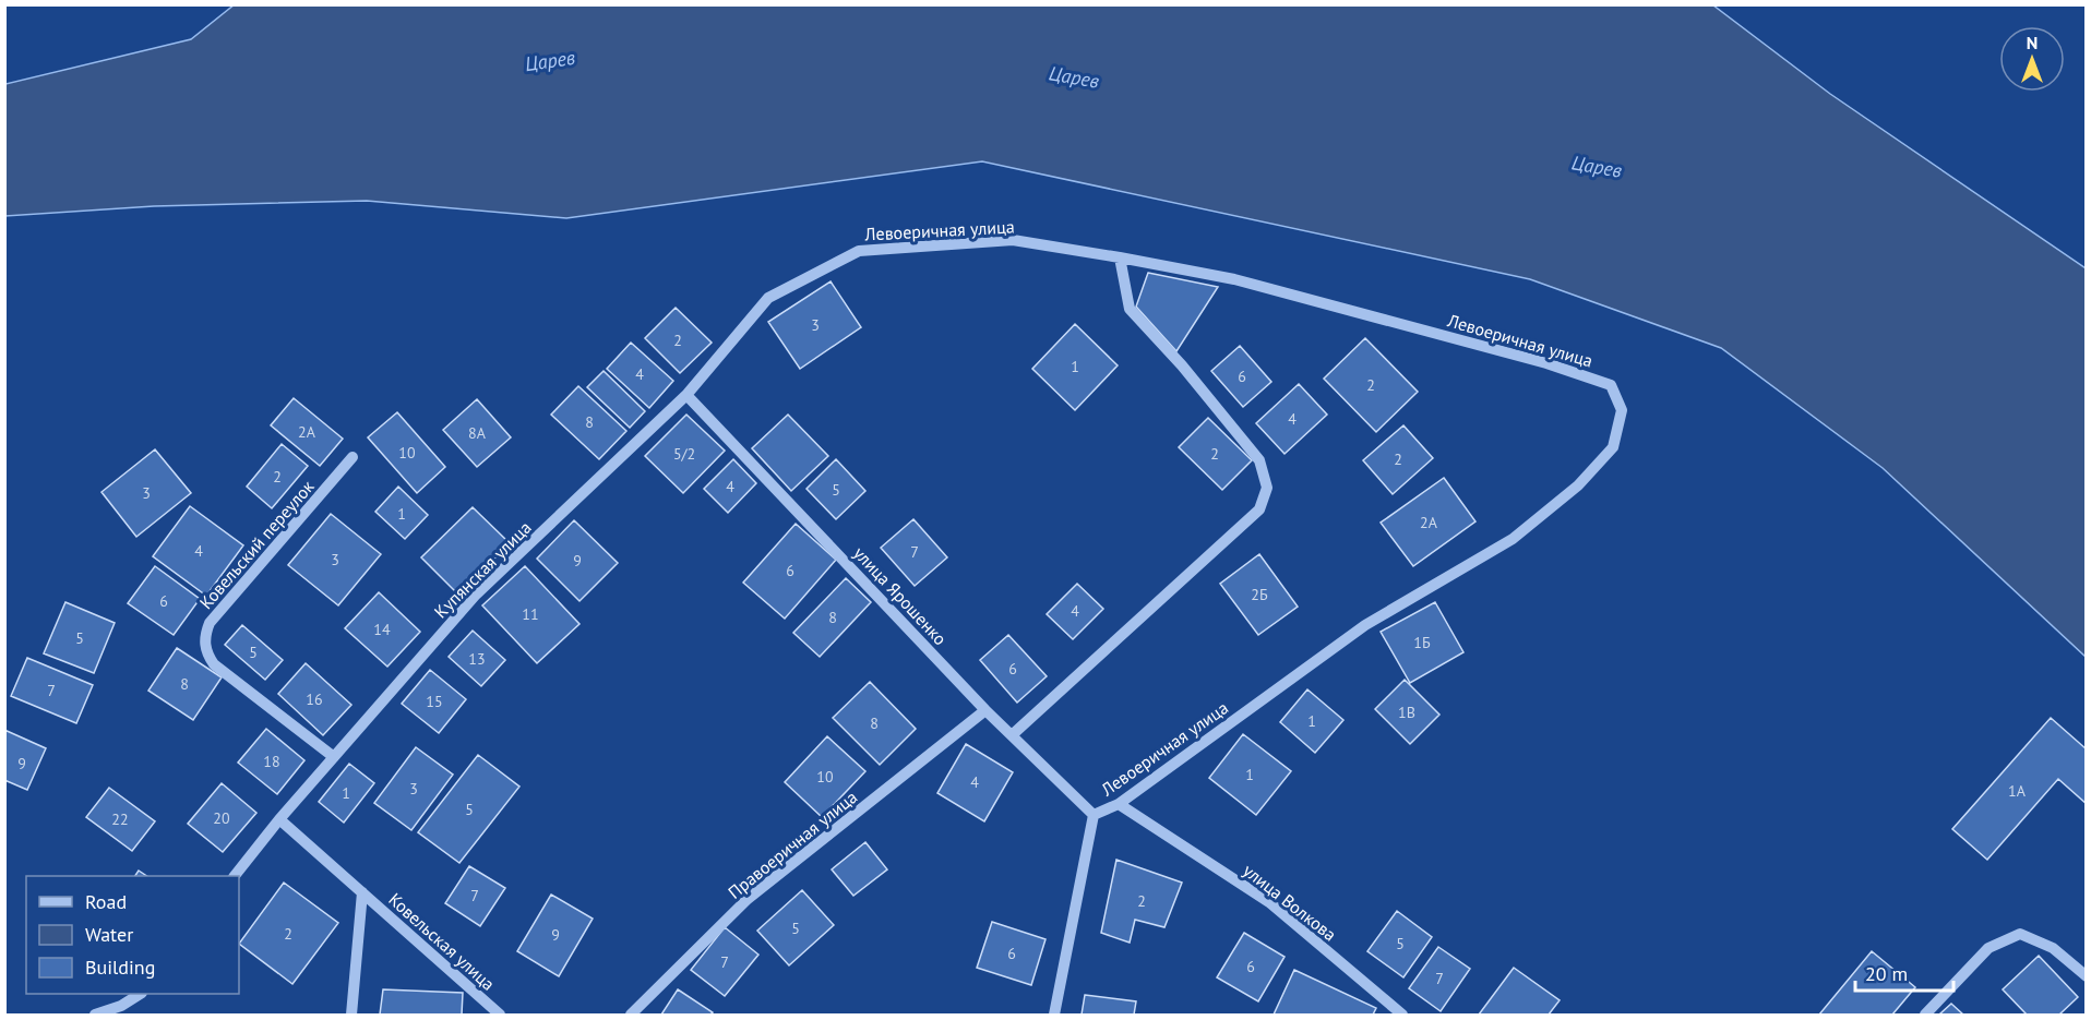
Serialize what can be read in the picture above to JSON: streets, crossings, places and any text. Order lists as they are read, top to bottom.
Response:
{
  "streets": {
    "street": [
      "Левоеричная улица",
      "Ковельский переулок",
      "Купянская улица",
      "улица Ярошенко",
      "Правоеричная улица",
      "улица Волкова",
      "Ковельская улица"
    ]
  },
  "crossings": [
    ["Левоеричная улица", "Купянская улица"],
    ["Левоеричная улица", "улица Ярошенко"],
    ["Левоеричная улица", "улица Волкова"],
    ["Ковельский переулок", "Купянская улица"],
    ["Купянская улица", "улица Ярошенко"],
    ["Купянская улица", "Ковельская улица"],
    ["улица Ярошенко", "Правоеричная улица"]
  ],
  "water": ["Царев"],
  "house_numbers": [
    "3",
    "2",
    "1",
    "4",
    "6",
    "2",
    "4",
    "8",
    "2А",
    "8А",
    "10",
    "5/2",
    "2",
    "2",
    "2",
    "4",
    "5",
    "3",
    "1",
    "2А",
    "4",
    "7",
    "3",
    "9",
    "6",
    "2Б",
    "6",
    "4",
    "11",
    "8",
    "14",
    "5",
    "1Б",
    "5",
    "13",
    "6",
    "8",
    "7",
    "16",
    "15",
    "1В",
    "1",
    "8",
    "18",
    "9",
    "1",
    "10",
    "4",
    "3",
    "1А",
    "1",
    "5",
    "20",
    "22",
    "7",
    "2",
    "5",
    "2",
    "9",
    "5",
    "6",
    "7",
    "6",
    "7"
  ],
  "legend": ["Road", "Water", "Building"],
  "scale_bar": "20 m",
  "north": "top"
}
